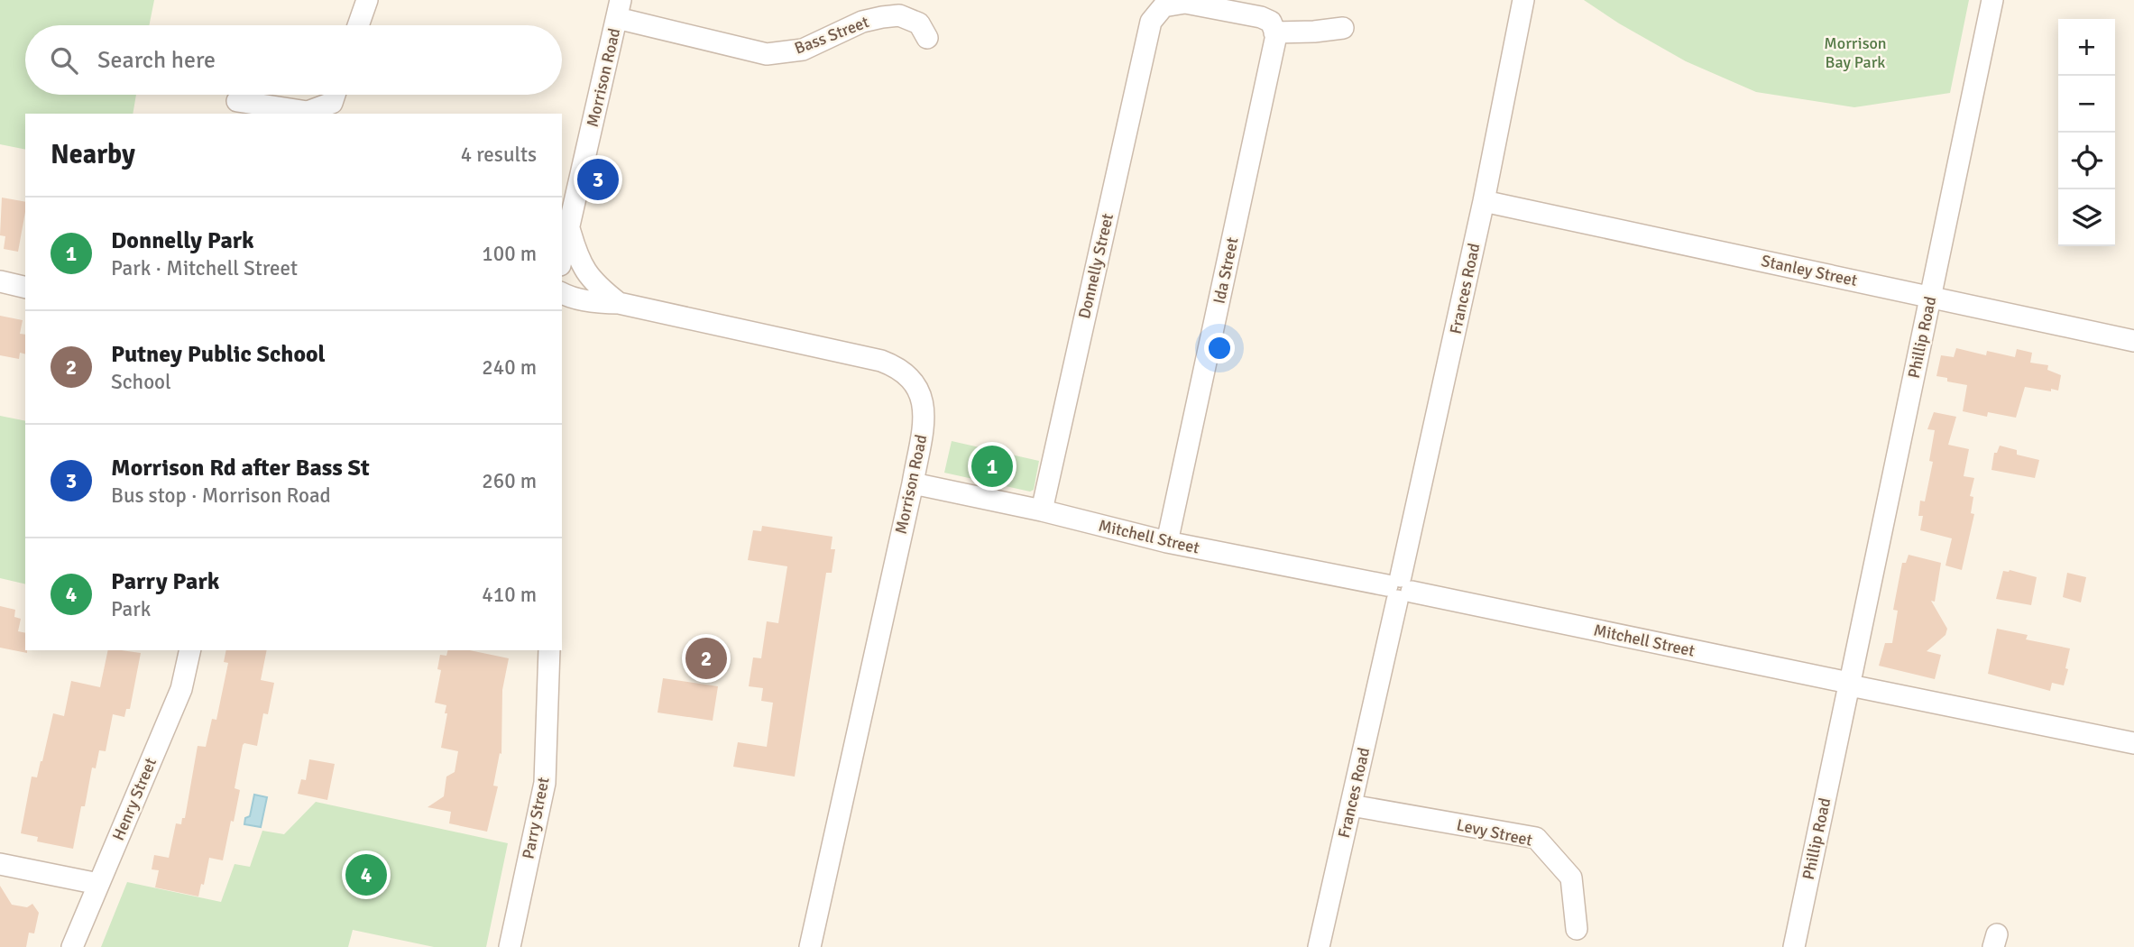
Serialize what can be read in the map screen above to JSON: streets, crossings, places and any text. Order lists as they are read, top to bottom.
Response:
{
  "streets": {
    "street": [
      "Bass Street",
      "Morrison Road",
      "Donnelly Street",
      "Ida Street",
      "Stanley Street",
      "Frances Road",
      "Phillip Road",
      "Mitchell Street",
      "Henry Street",
      "Parry Street",
      "Levy Street"
    ]
  },
  "crossings": [
    ["Bass Street", "Morrison Road"],
    ["Morrison Road", "Mitchell Street"],
    ["Donnelly Street", "Ida Street"],
    ["Donnelly Street", "Mitchell Street"],
    ["Ida Street", "Mitchell Street"],
    ["Stanley Street", "Frances Road"],
    ["Stanley Street", "Phillip Road"],
    ["Frances Road", "Mitchell Street"],
    ["Frances Road", "Levy Street"],
    ["Phillip Road", "Mitchell Street"]
  ],
  "parks": ["Morrison Bay Park"],
  "page": {
    "map_buttons": ["+", "−"],
    "search": "Search here",
    "heading": ["Nearby", "4 results"],
    "pins": [
      "3",
      "1",
      "2",
      "4"
    ],
    "list": [
      {
        "mark": "1",
        "name": "Donnelly Park",
        "note": "Park · Mitchell Street",
        "value": "100 m"
      },
      {
        "mark": "2",
        "name": "Putney Public School",
        "note": "School",
        "value": "240 m"
      },
      {
        "mark": "3",
        "name": "Morrison Rd after Bass St",
        "note": "Bus stop · Morrison Road",
        "value": "260 m"
      },
      {
        "mark": "4",
        "name": "Parry Park",
        "note": "Park",
        "value": "410 m"
      }
    ]
  }
}
